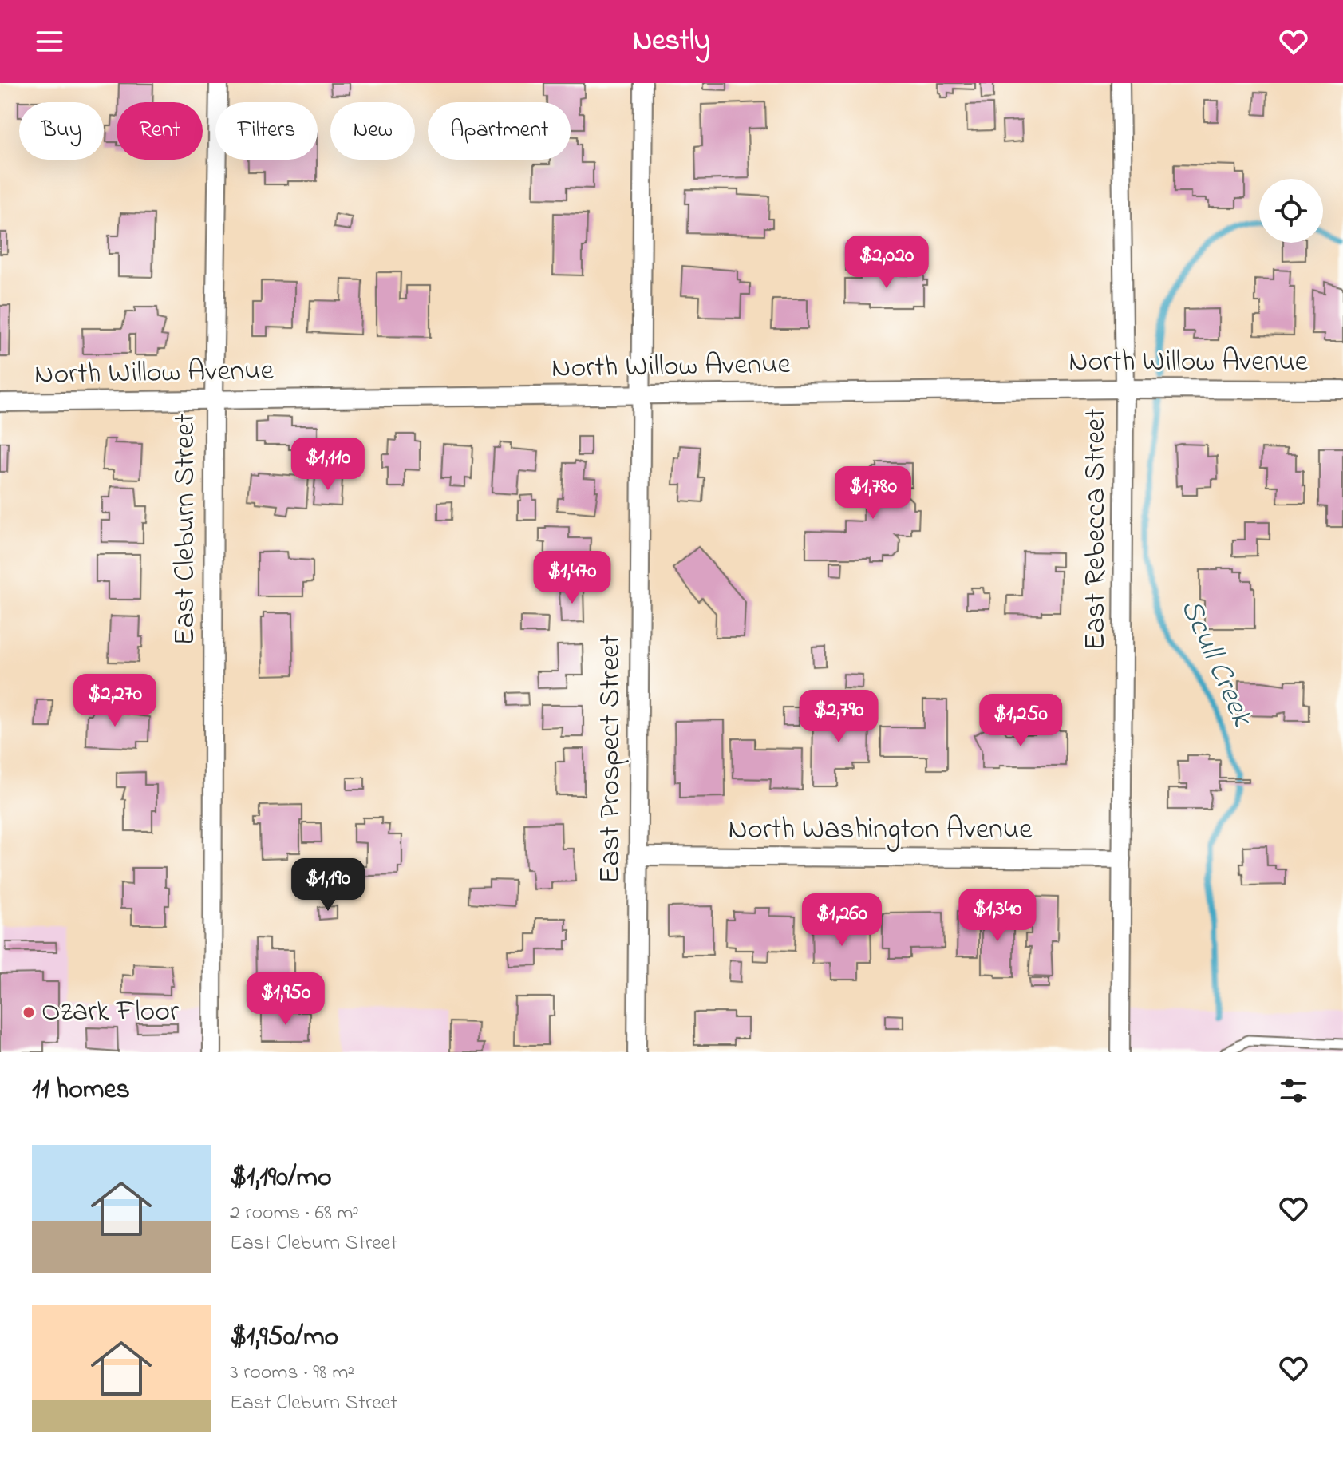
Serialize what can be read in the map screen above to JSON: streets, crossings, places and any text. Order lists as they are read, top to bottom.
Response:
{
  "streets": {
    "street": [
      "North Willow Avenue",
      "East Cleburn Street",
      "East Rebecca Street",
      "East Prospect Street",
      "North Washington Avenue"
    ]
  },
  "crossings": [
    ["North Willow Avenue", "East Cleburn Street"],
    ["North Willow Avenue", "East Rebecca Street"],
    ["North Willow Avenue", "East Prospect Street"],
    ["East Rebecca Street", "North Washington Avenue"],
    ["East Prospect Street", "North Washington Avenue"]
  ],
  "water": ["Scull Creek"],
  "places": ["Ozark Floor"],
  "page": {
    "header": "Nestly",
    "chip": [
      "Buy",
      "Rent",
      "Filters",
      "New",
      "Apartment"
    ],
    "price": [
      "$2,020",
      "$1,110",
      "$1,780",
      "$1,470",
      "$2,270",
      "$2,790",
      "$1,250",
      "$1,190",
      "$1,340",
      "$1,260",
      "$1,950"
    ],
    "heading": "11 homes",
    "list": [
      {
        "name": "$1,190/mo",
        "note": "2 rooms · 68 m² · East Cleburn Street"
      },
      {
        "name": "$1,950/mo",
        "note": "3 rooms · 98 m² · East Cleburn Street"
      }
    ]
  }
}
